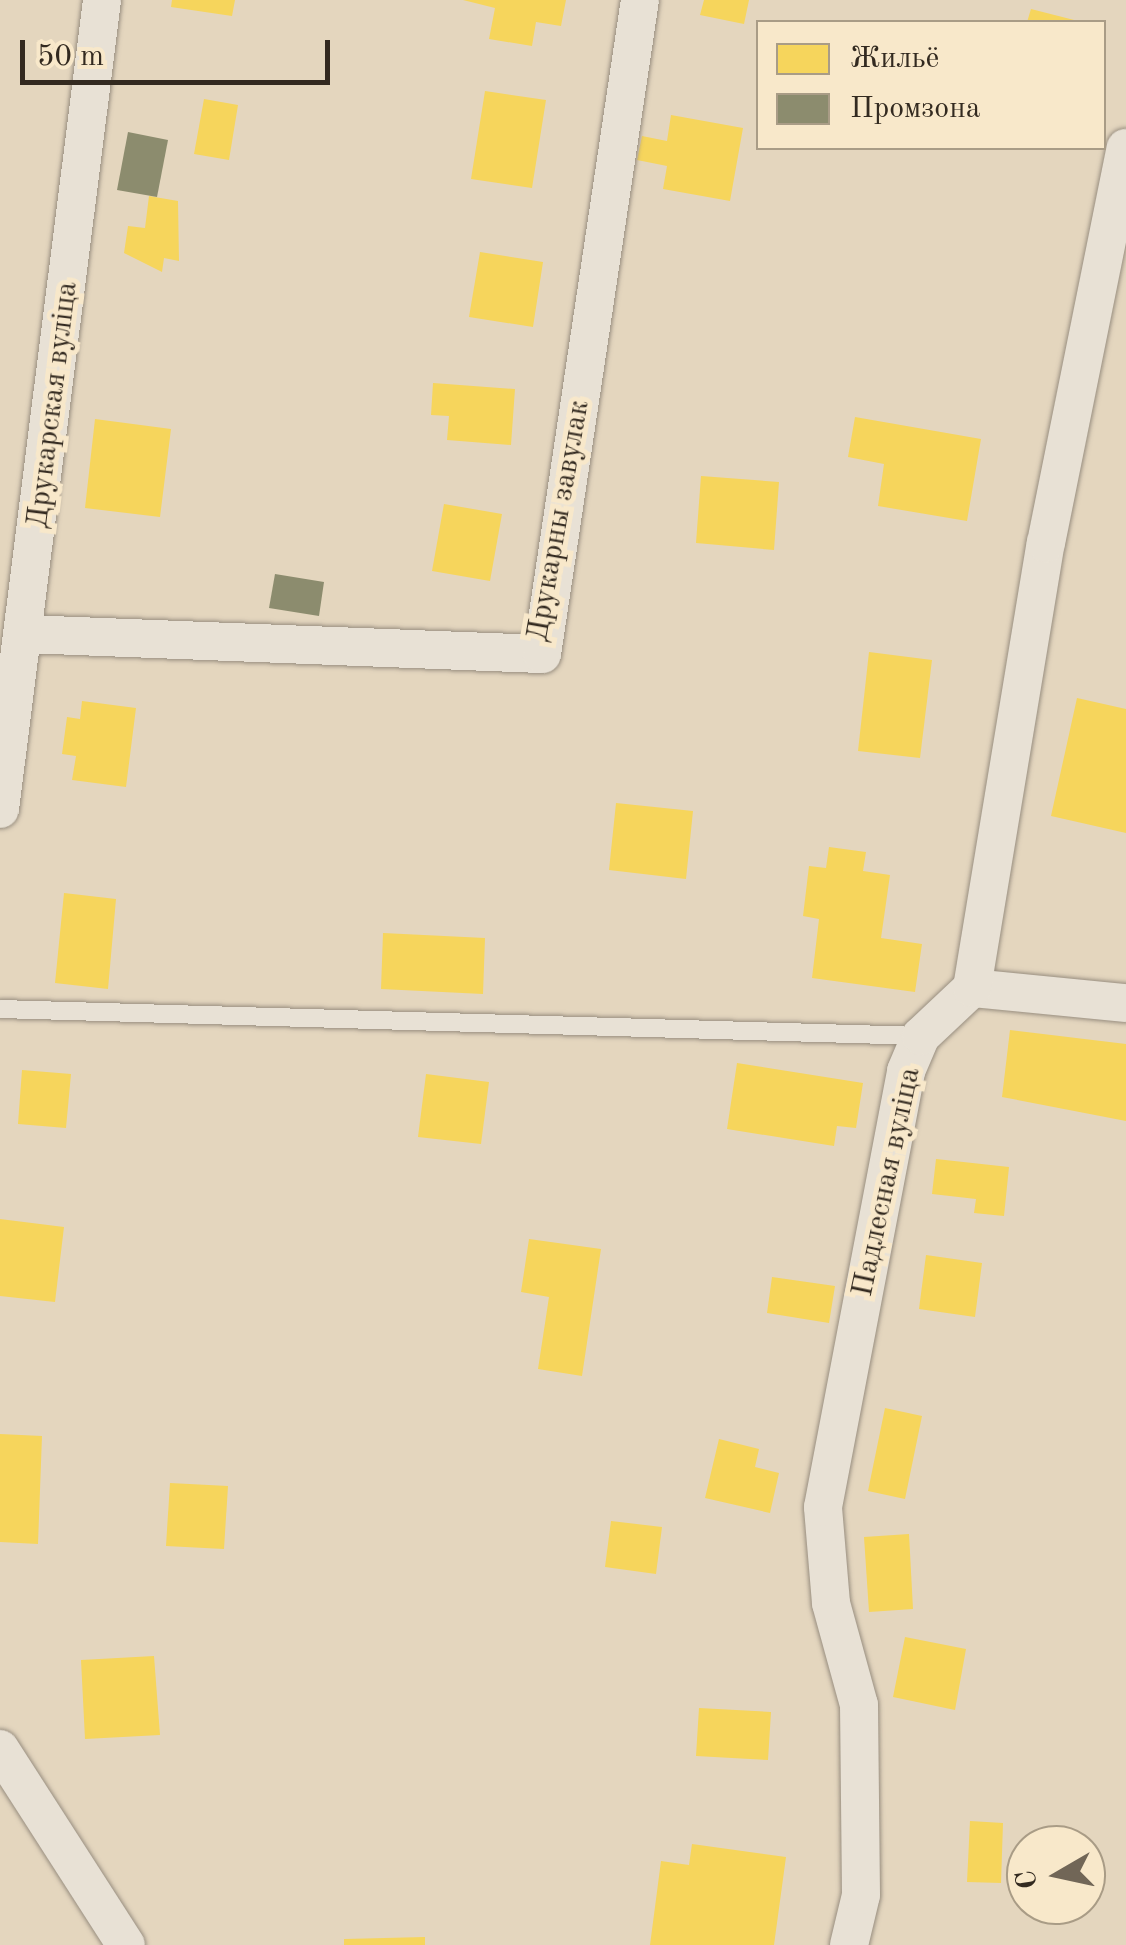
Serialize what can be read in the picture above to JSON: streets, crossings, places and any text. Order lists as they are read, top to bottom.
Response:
{
  "streets": {
    "street": ["Друкарская вуліца", "Друкарны завулак", "Падлесная вуліца"]
  },
  "crossings": [
    ["Друкарская вуліца", "Друкарны завулак"]
  ],
  "legend": ["Жильё", "Промзона"],
  "scale_bar": "50 m",
  "north": "left"
}
